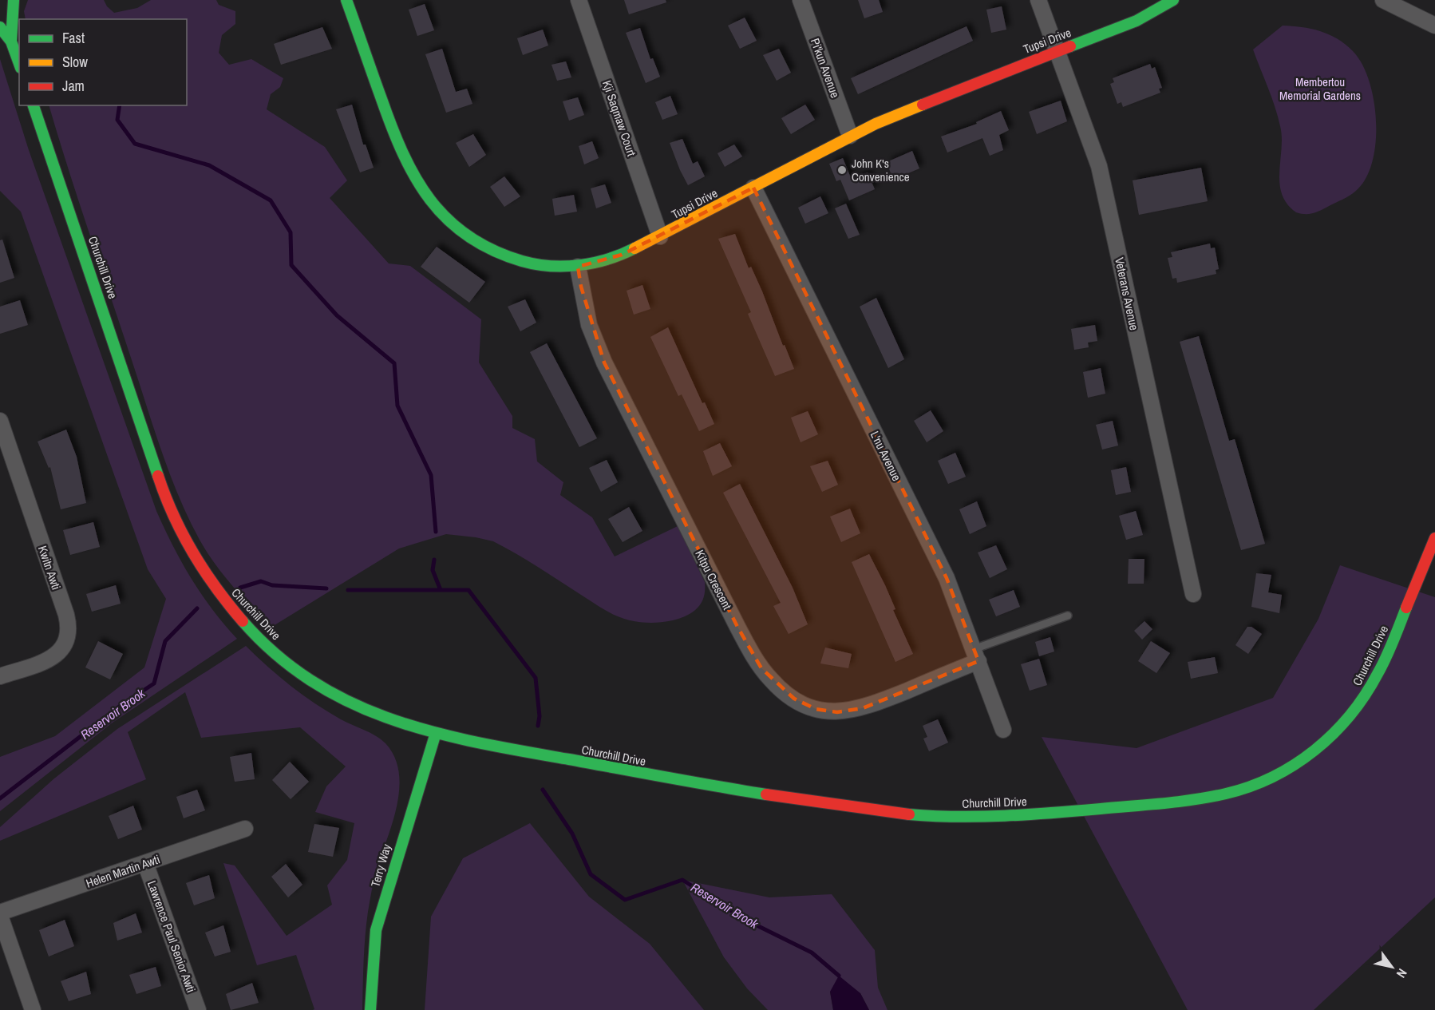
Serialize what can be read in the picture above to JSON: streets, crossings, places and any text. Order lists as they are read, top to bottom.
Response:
{
  "streets": {
    "main road": ["Tupsi Drive", "Churchill Drive", "Terry Way"],
    "street": [
      "Pi'kun Avenue",
      "Kji Saqmaw Court",
      "Veterans Avenue",
      "L'nu Avenue",
      "Kwitn Awti",
      "Kitpu Crescent",
      "Helen Martin Awti",
      "Lawrence Paul Senior Awti"
    ]
  },
  "crossings": [
    ["Tupsi Drive", "Pi'kun Avenue"],
    ["Tupsi Drive", "Kji Saqmaw Court"],
    ["Tupsi Drive", "Veterans Avenue"],
    ["Tupsi Drive", "L'nu Avenue"],
    ["Tupsi Drive", "Kitpu Crescent"],
    ["Churchill Drive", "Terry Way"],
    ["L'nu Avenue", "Kitpu Crescent"],
    ["Helen Martin Awti", "Lawrence Paul Senior Awti"]
  ],
  "water": ["Reservoir Brook"],
  "parks": ["Membertou Memorial Gardens"],
  "places": ["John K's Convenience"],
  "legend": ["Fast", "Slow", "Jam"],
  "north": "bottom right"
}
